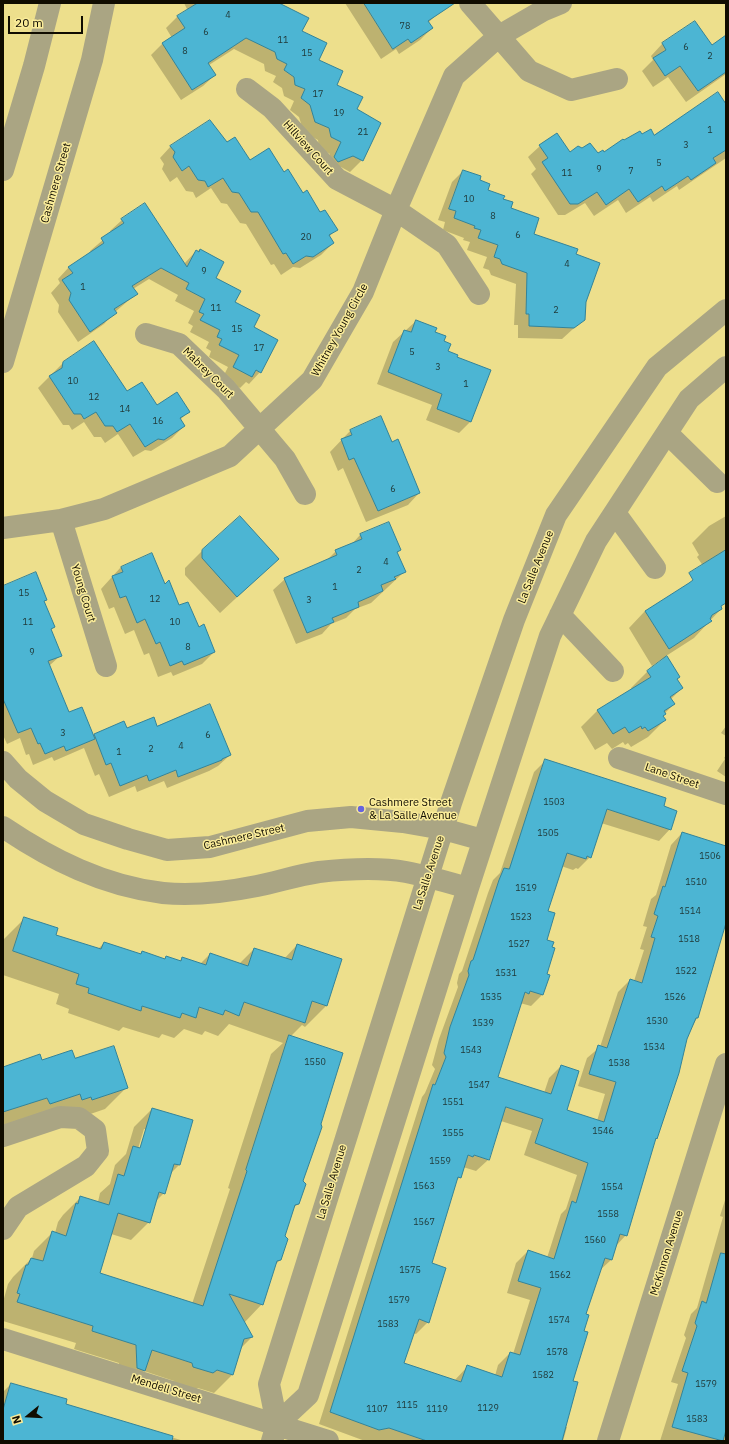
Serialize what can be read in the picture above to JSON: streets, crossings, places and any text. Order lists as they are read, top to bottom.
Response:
{
  "streets": {
    "street": [
      "Hillview Court",
      "Cashmere Street",
      "Whitney Young Circle",
      "Mabrey Court",
      "La Salle Avenue",
      "Young Court",
      "Lane Street",
      "McKinnon Avenue",
      "Mendell Street"
    ]
  },
  "crossings": [
    ["Hillview Court", "Whitney Young Circle"],
    ["Cashmere Street", "La Salle Avenue"],
    ["Whitney Young Circle", "Mabrey Court"],
    ["Whitney Young Circle", "Young Court"],
    ["La Salle Avenue", "Mendell Street"]
  ],
  "places": ["Cashmere Street & La Salle Avenue"],
  "house_numbers": [
    "4",
    "78",
    "6",
    "11",
    "6",
    "8",
    "15",
    "2",
    "17",
    "19",
    "1",
    "21",
    "3",
    "5",
    "9",
    "7",
    "11",
    "10",
    "8",
    "6",
    "20",
    "4",
    "9",
    "1",
    "11",
    "2",
    "15",
    "17",
    "5",
    "3",
    "10",
    "1",
    "12",
    "14",
    "16",
    "6",
    "4",
    "2",
    "1",
    "15",
    "12",
    "3",
    "11",
    "10",
    "8",
    "9",
    "3",
    "6",
    "4",
    "2",
    "1",
    "1503",
    "1505",
    "1506",
    "1510",
    "1519",
    "1514",
    "1523",
    "1518",
    "1527",
    "1522",
    "1531",
    "1535",
    "1526",
    "1530",
    "1539",
    "1534",
    "1543",
    "1550",
    "1538",
    "1547",
    "1551",
    "1546",
    "1555",
    "1559",
    "1563",
    "1554",
    "1558",
    "1567",
    "1560",
    "1575",
    "1562",
    "1579",
    "1574",
    "1583",
    "1578",
    "1582",
    "1579",
    "1115",
    "1129",
    "1107",
    "1119",
    "1583"
  ],
  "scale_bar": "20 m",
  "north": "left"
}
